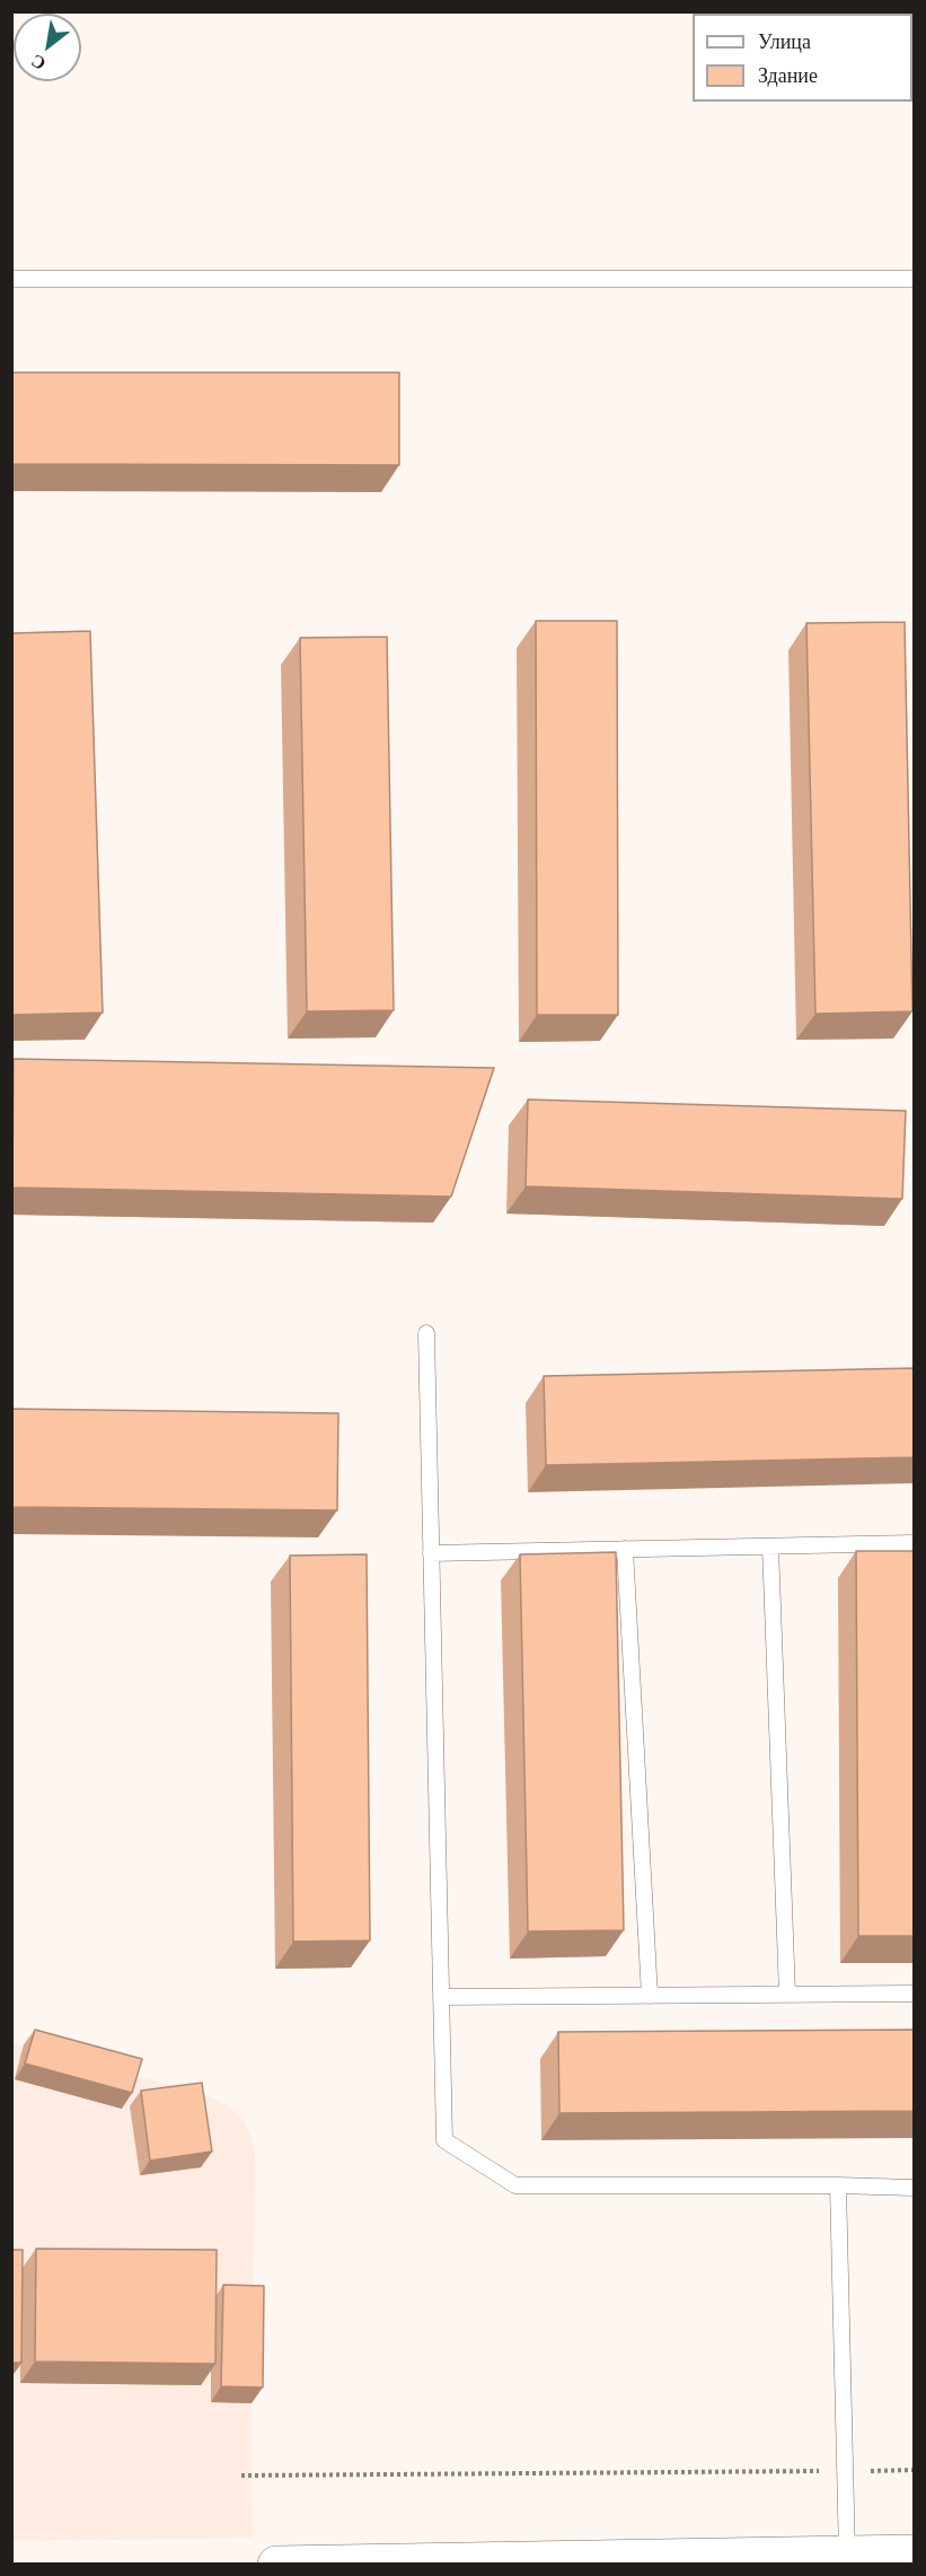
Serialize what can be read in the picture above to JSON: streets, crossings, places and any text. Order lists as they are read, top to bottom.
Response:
{
  "legend": ["Улица", "Здание"],
  "north": "bottom left"
}
